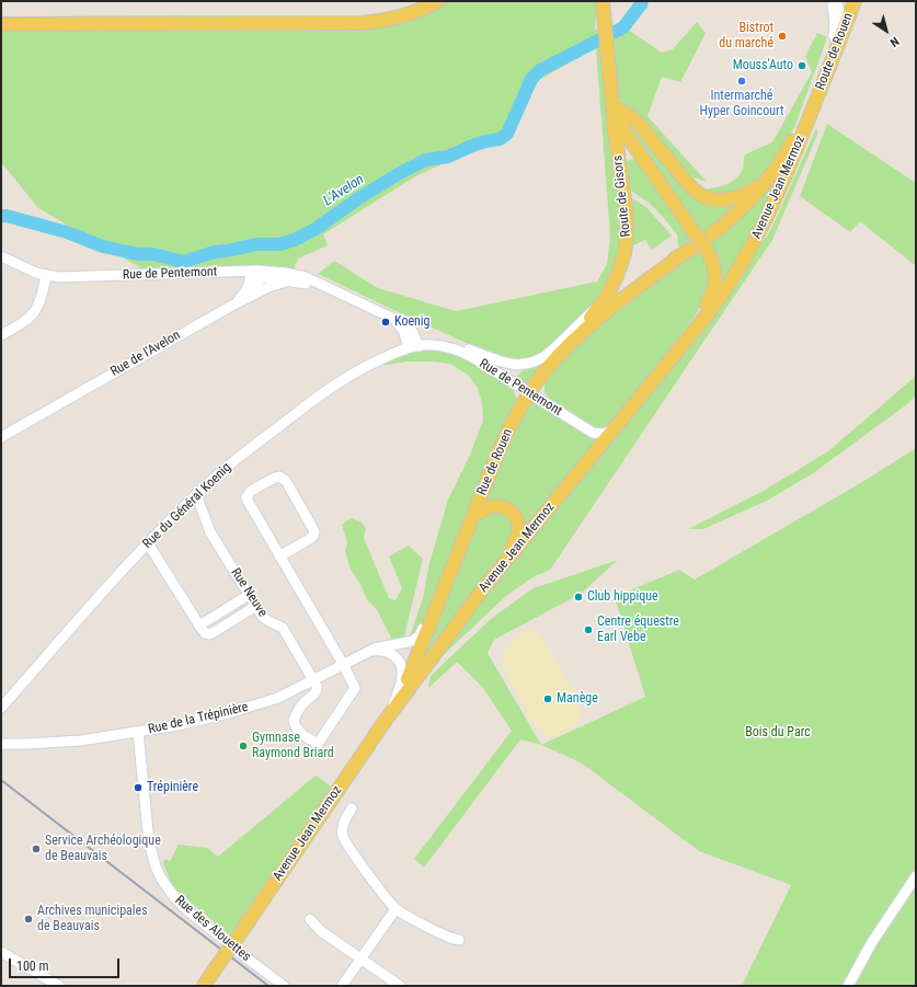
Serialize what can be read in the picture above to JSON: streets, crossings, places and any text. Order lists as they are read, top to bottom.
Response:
{
  "streets": {
    "main road": [
      "Route de Rouen",
      "Avenue Jean Mermoz",
      "Route de Gisors",
      "Rue de Rouen"
    ],
    "street": [
      "Rue de Pentemont",
      "Rue de l'Avelon",
      "Rue du Général Koenig",
      "Rue Neuve",
      "Rue de la Trépinière",
      "Rue des Alouettes"
    ]
  },
  "crossings": [
    ["Route de Rouen", "Avenue Jean Mermoz"],
    ["Avenue Jean Mermoz", "Rue de Pentemont"],
    ["Avenue Jean Mermoz", "Rue de Rouen"],
    ["Route de Gisors", "Rue de Rouen"],
    ["Rue de Pentemont", "Rue de l'Avelon"],
    ["Rue de Pentemont", "Rue de Rouen"],
    ["Rue de Pentemont", "Rue du Général Koenig"],
    ["Rue de Rouen", "Rue de la Trépinière"],
    ["Rue du Général Koenig", "Rue Neuve"],
    ["Rue Neuve", "Rue de la Trépinière"],
    ["Rue de la Trépinière", "Rue des Alouettes"]
  ],
  "water": ["L'Avelon"],
  "parks": ["Bois du Parc"],
  "places": [
    "Bistrot du marché",
    "Mouss'Auto",
    "Intermarché Hyper Goincourt",
    "Koenig",
    "Club hippique",
    "Centre équestre Earl Vebe",
    "Manège",
    "Gymnase Raymond Briard",
    "Trépinière",
    "Service Archéologique de Beauvais",
    "Archives municipales de Beauvais"
  ],
  "scale_bar": "100 m",
  "north": "bottom right"
}
